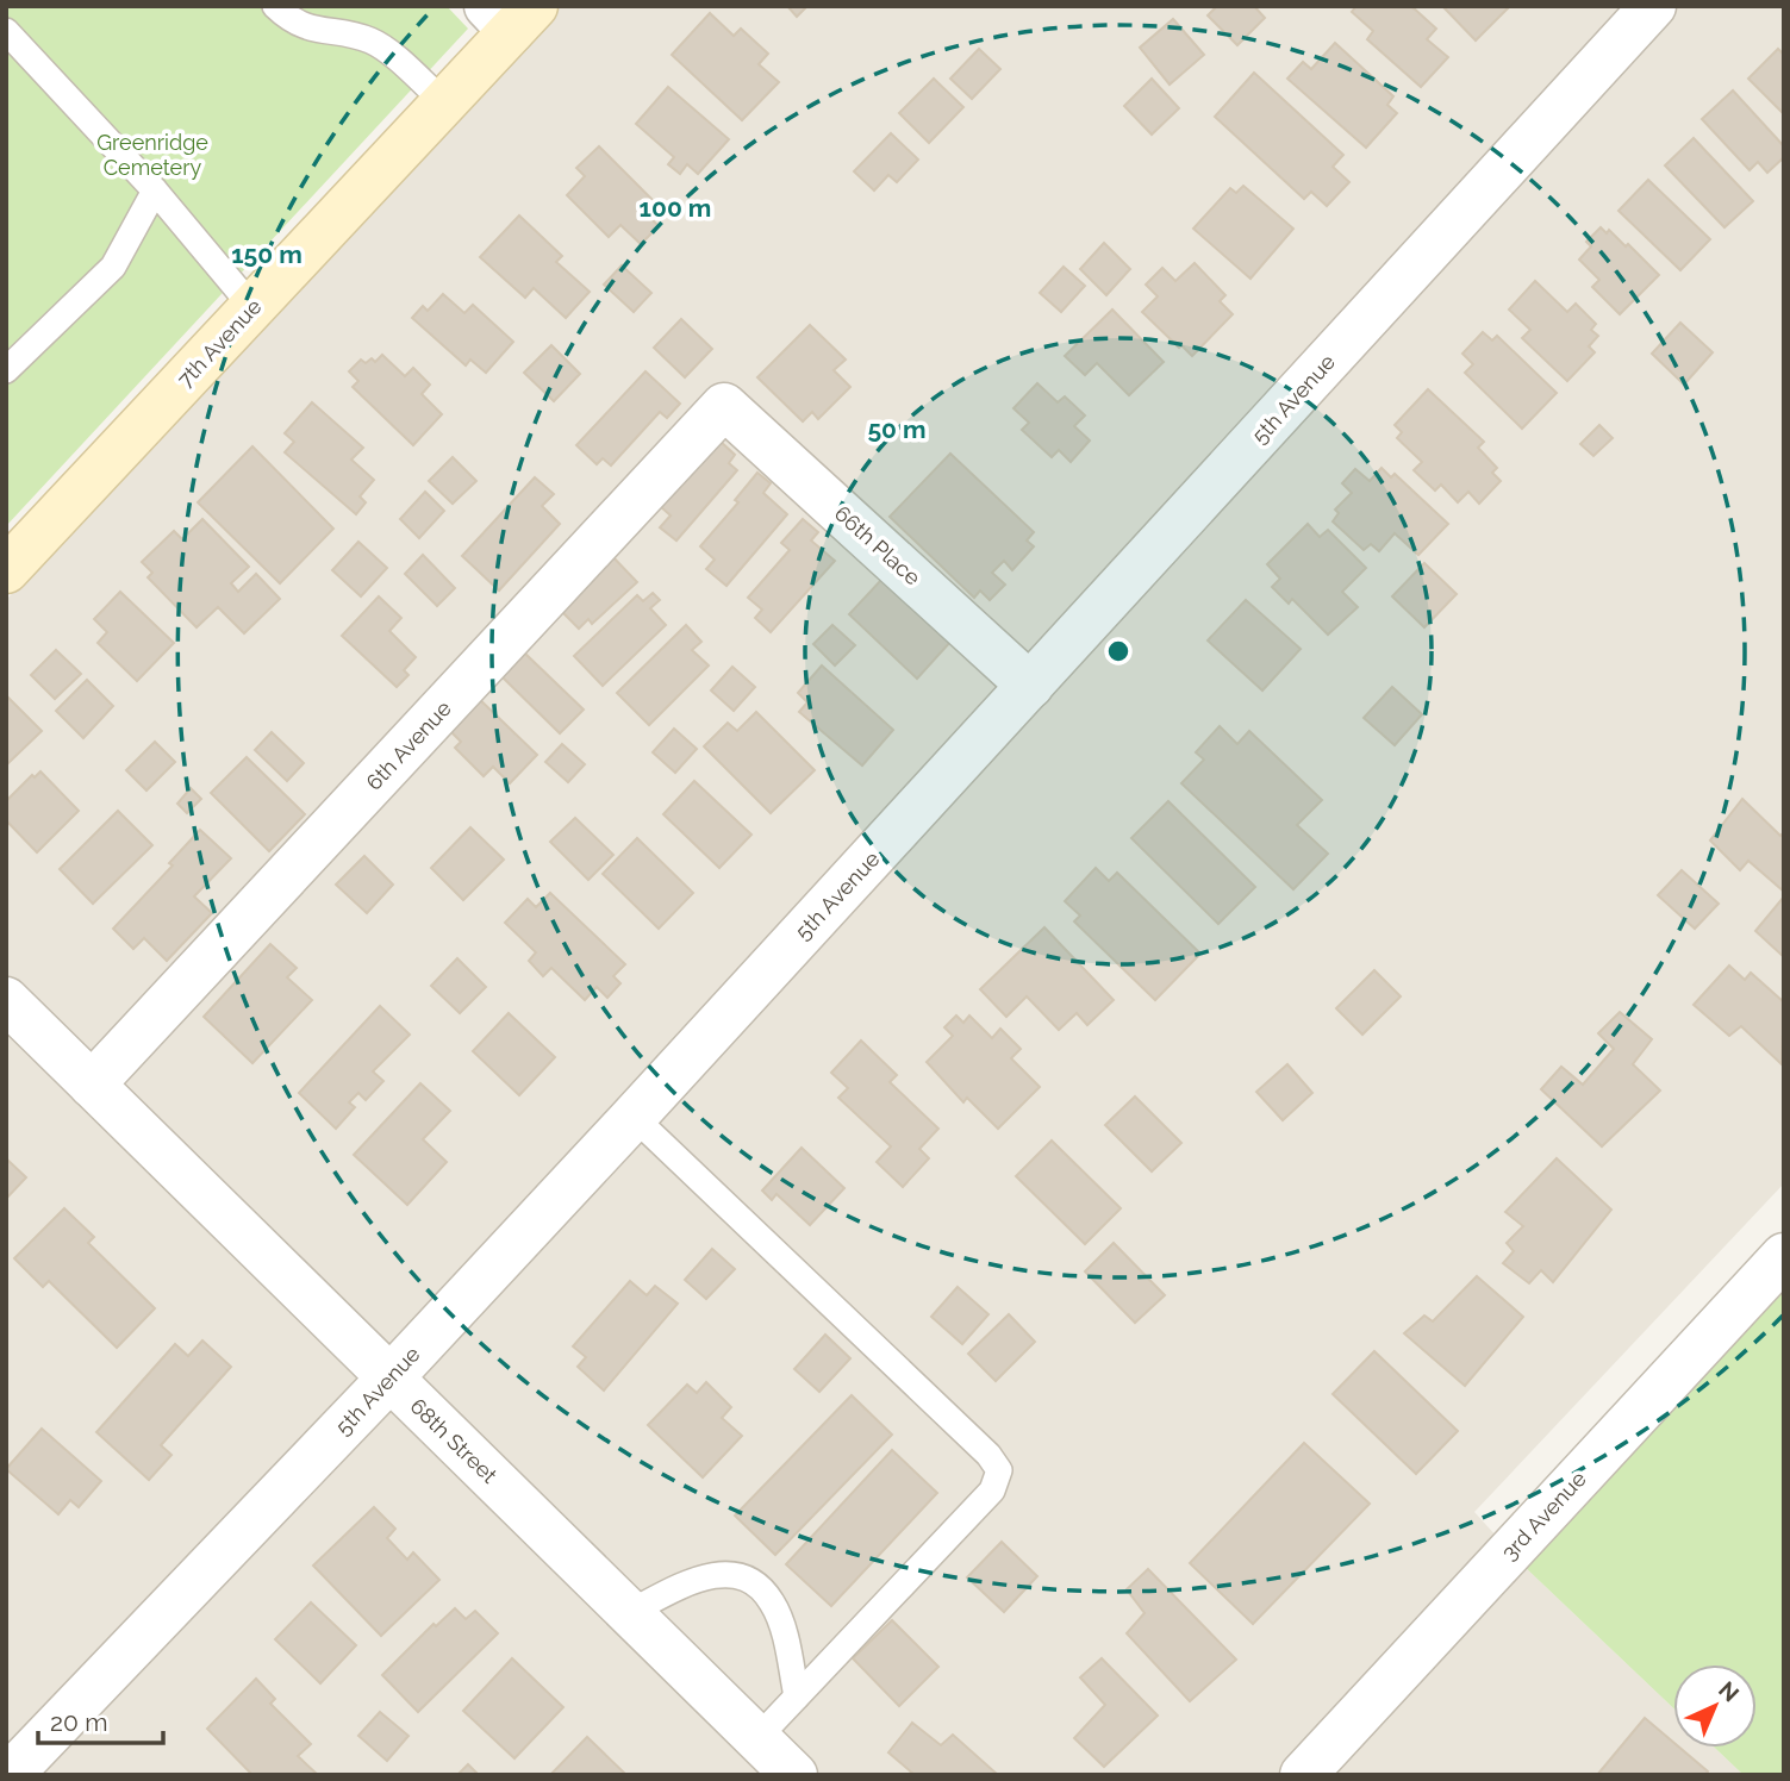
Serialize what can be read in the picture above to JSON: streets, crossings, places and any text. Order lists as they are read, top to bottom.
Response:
{
  "streets": {
    "street": [
      "7th Avenue",
      "5th Avenue",
      "66th Place",
      "6th Avenue",
      "68th Street",
      "3rd Avenue"
    ]
  },
  "crossings": [
    ["5th Avenue", "66th Place"],
    ["5th Avenue", "68th Street"],
    ["66th Place", "6th Avenue"],
    ["6th Avenue", "68th Street"]
  ],
  "parks": ["Greenridge Cemetery"],
  "scale_bar": "20 m",
  "north": "top right",
  "rings": ["100 m", "150 m", "50 m"]
}
